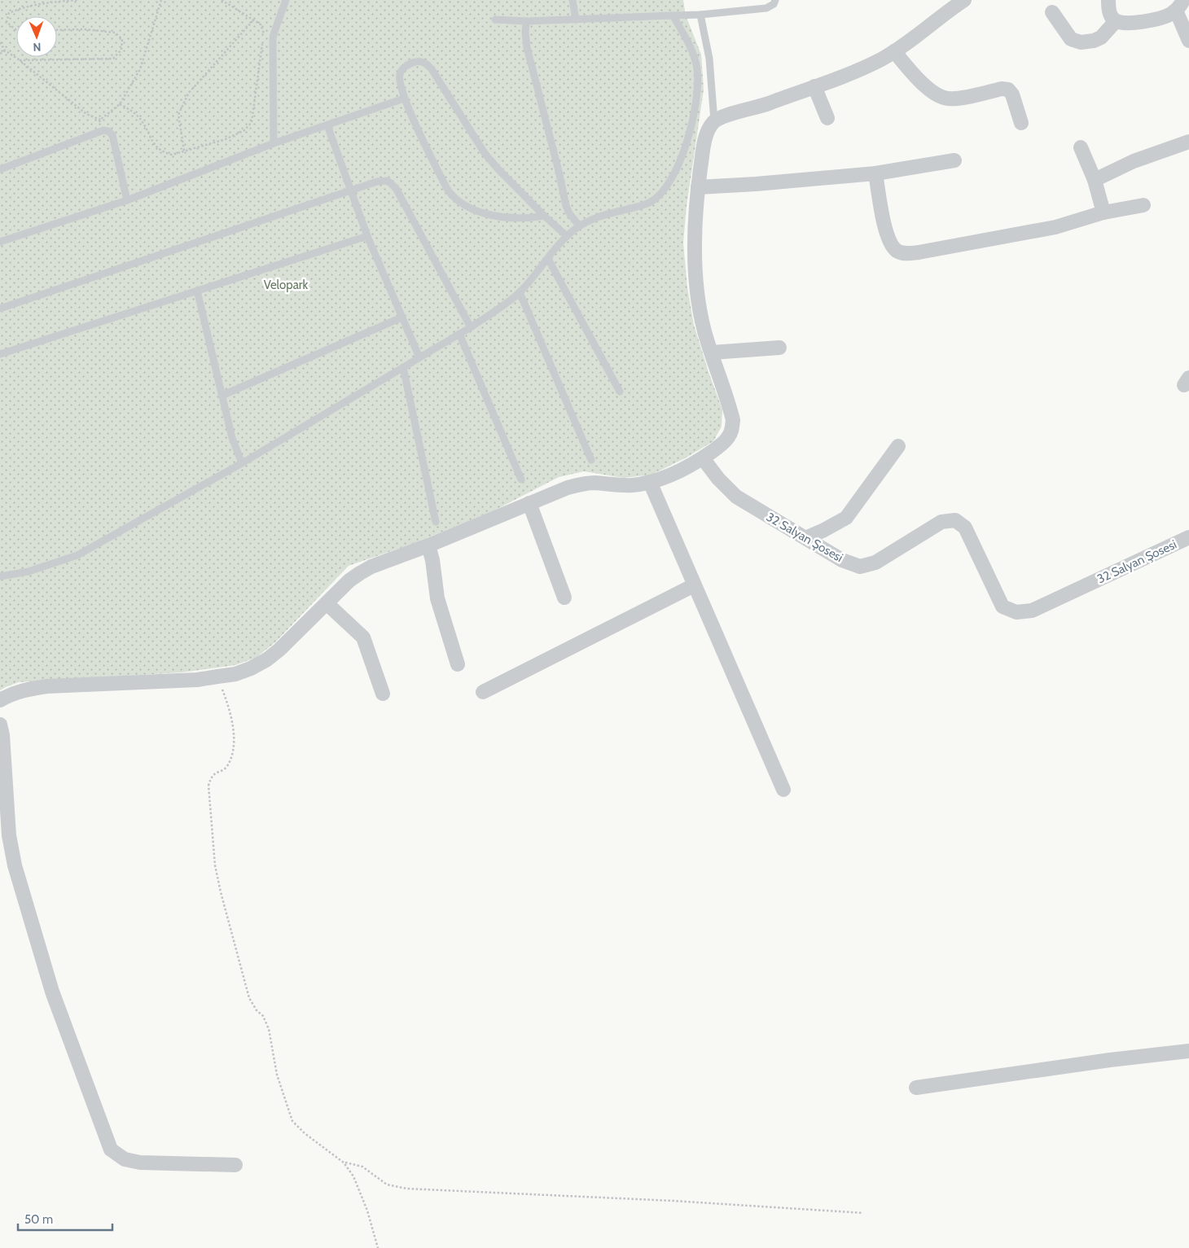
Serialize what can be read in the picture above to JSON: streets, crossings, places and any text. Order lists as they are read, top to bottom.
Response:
{
  "streets": {
    "street": ["32 Salyan Şosesi"]
  },
  "parks": ["Velopark"],
  "scale_bar": "50 m",
  "north": "bottom"
}
